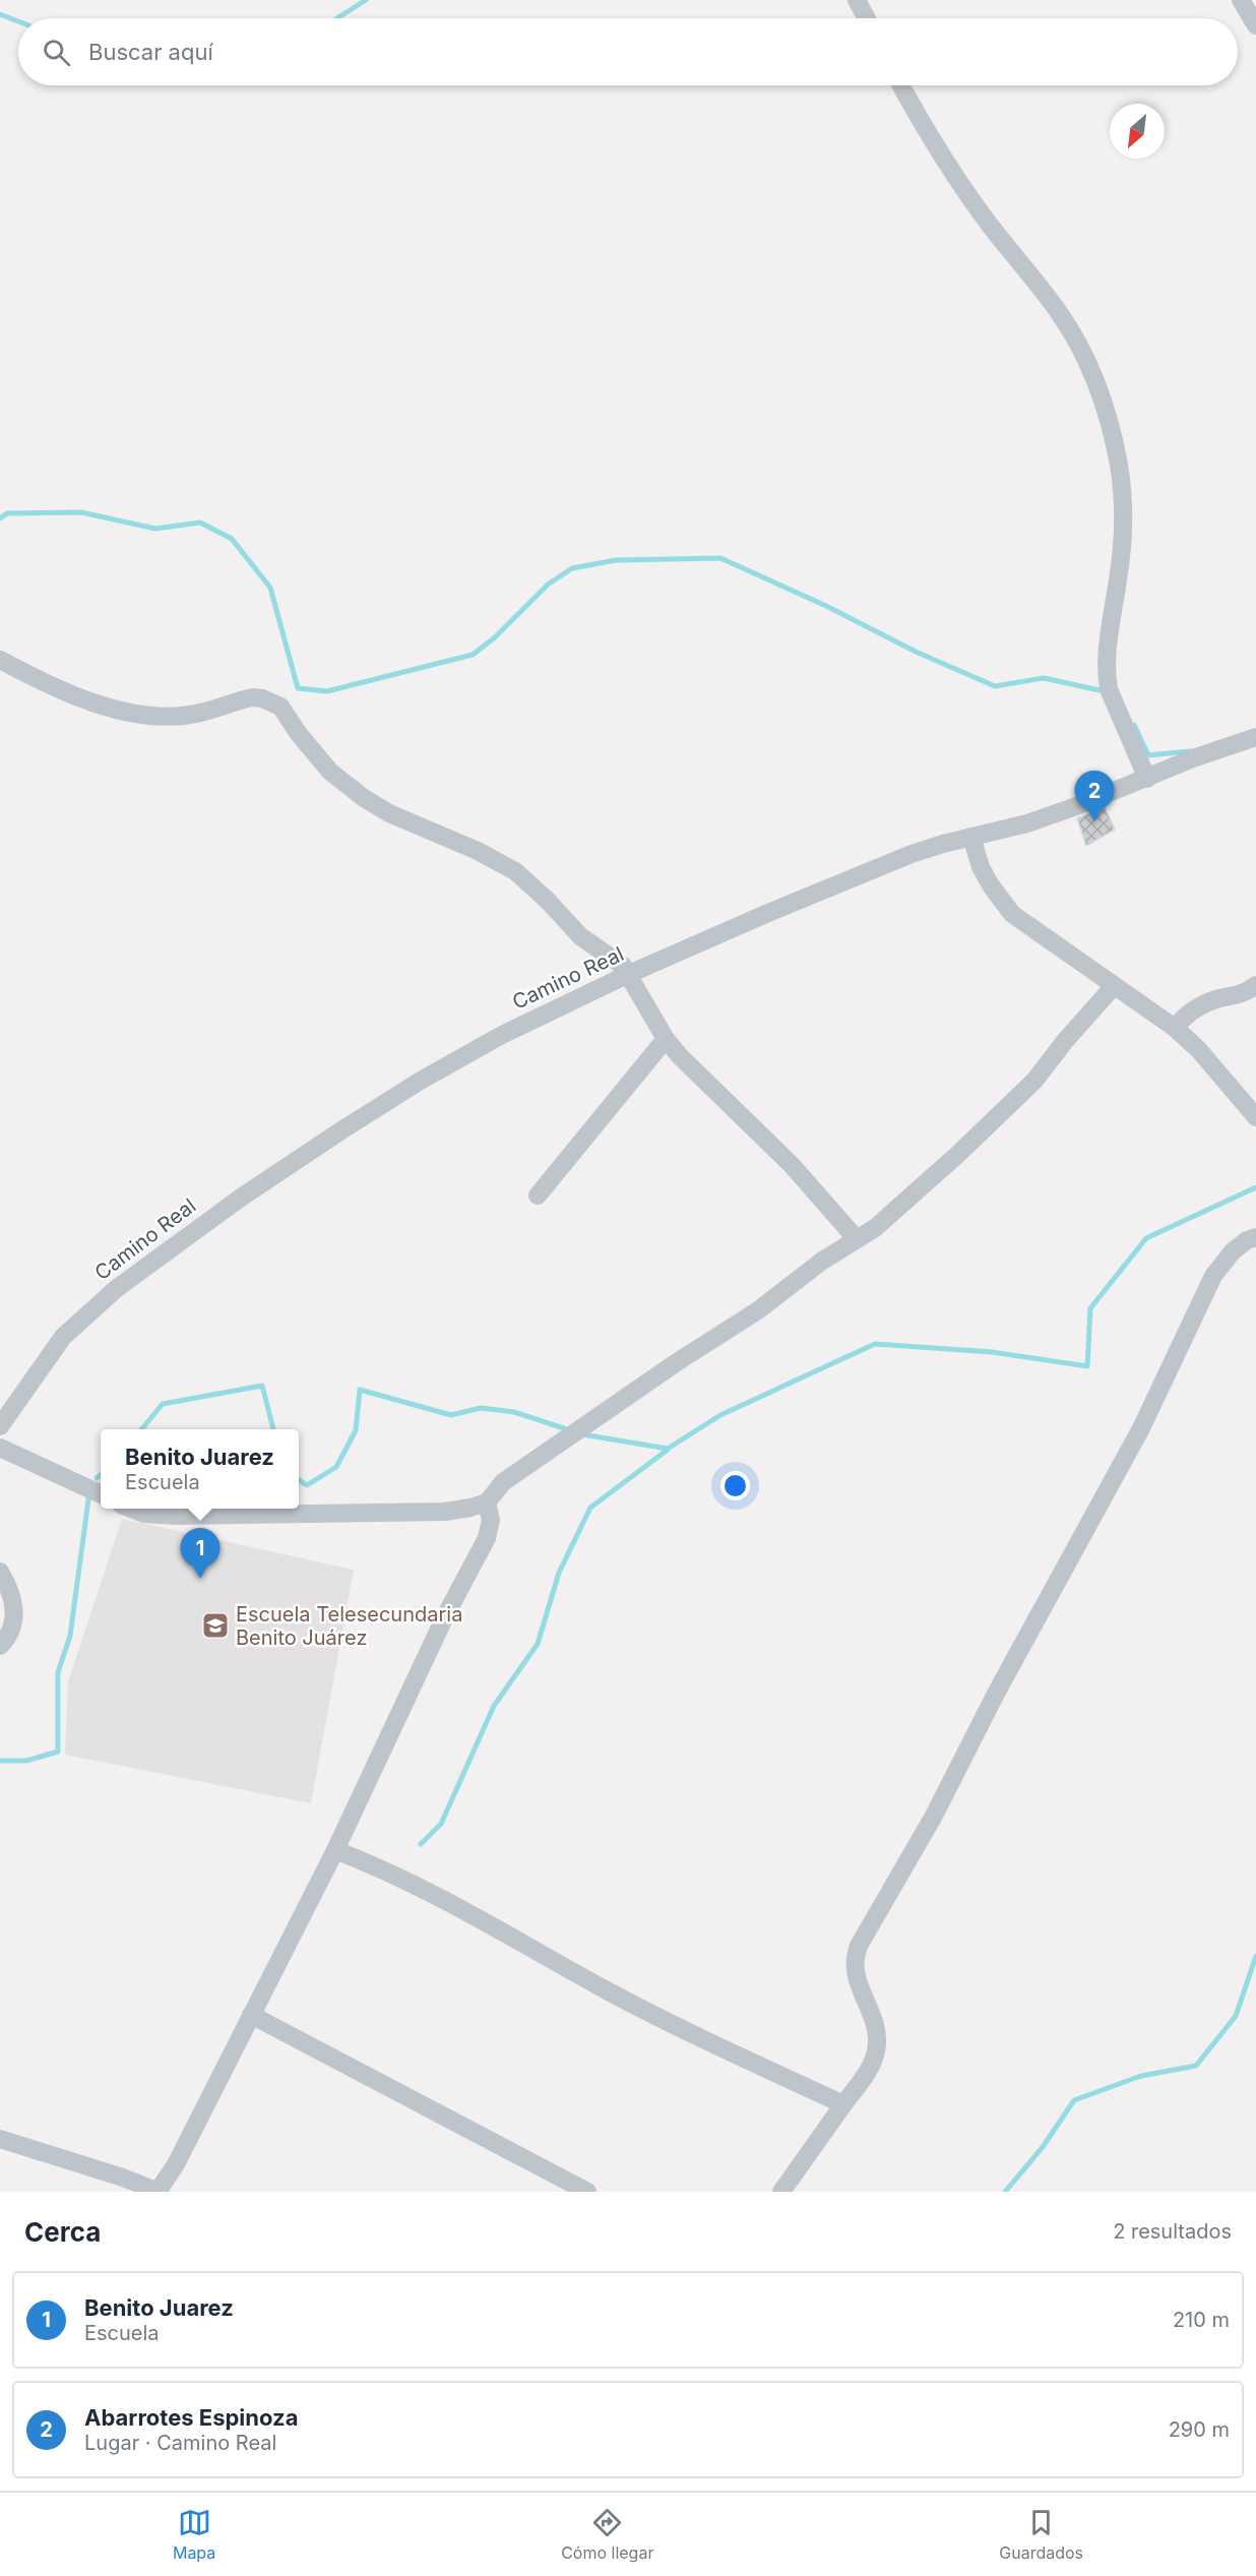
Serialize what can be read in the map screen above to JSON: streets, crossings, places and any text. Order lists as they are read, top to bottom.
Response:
{
  "streets": {
    "street": ["Camino Real"]
  },
  "places": {
    "school or university": ["Escuela Telesecundaria Benito Juárez"]
  },
  "north": "bottom left",
  "page": {
    "search": "Buscar aquí",
    "pins": ["2", "1"],
    "popup": ["Benito Juarez", "Escuela"],
    "heading": ["Cerca", "2 resultados"],
    "list": [
      {
        "mark": "1",
        "name": "Benito Juarez",
        "note": "Escuela",
        "value": "210 m"
      },
      {
        "mark": "2",
        "name": "Abarrotes Espinoza",
        "note": "Lugar · Camino Real",
        "value": "290 m"
      }
    ],
    "nav": ["Mapa", "Cómo llegar", "Guardados"]
  }
}
